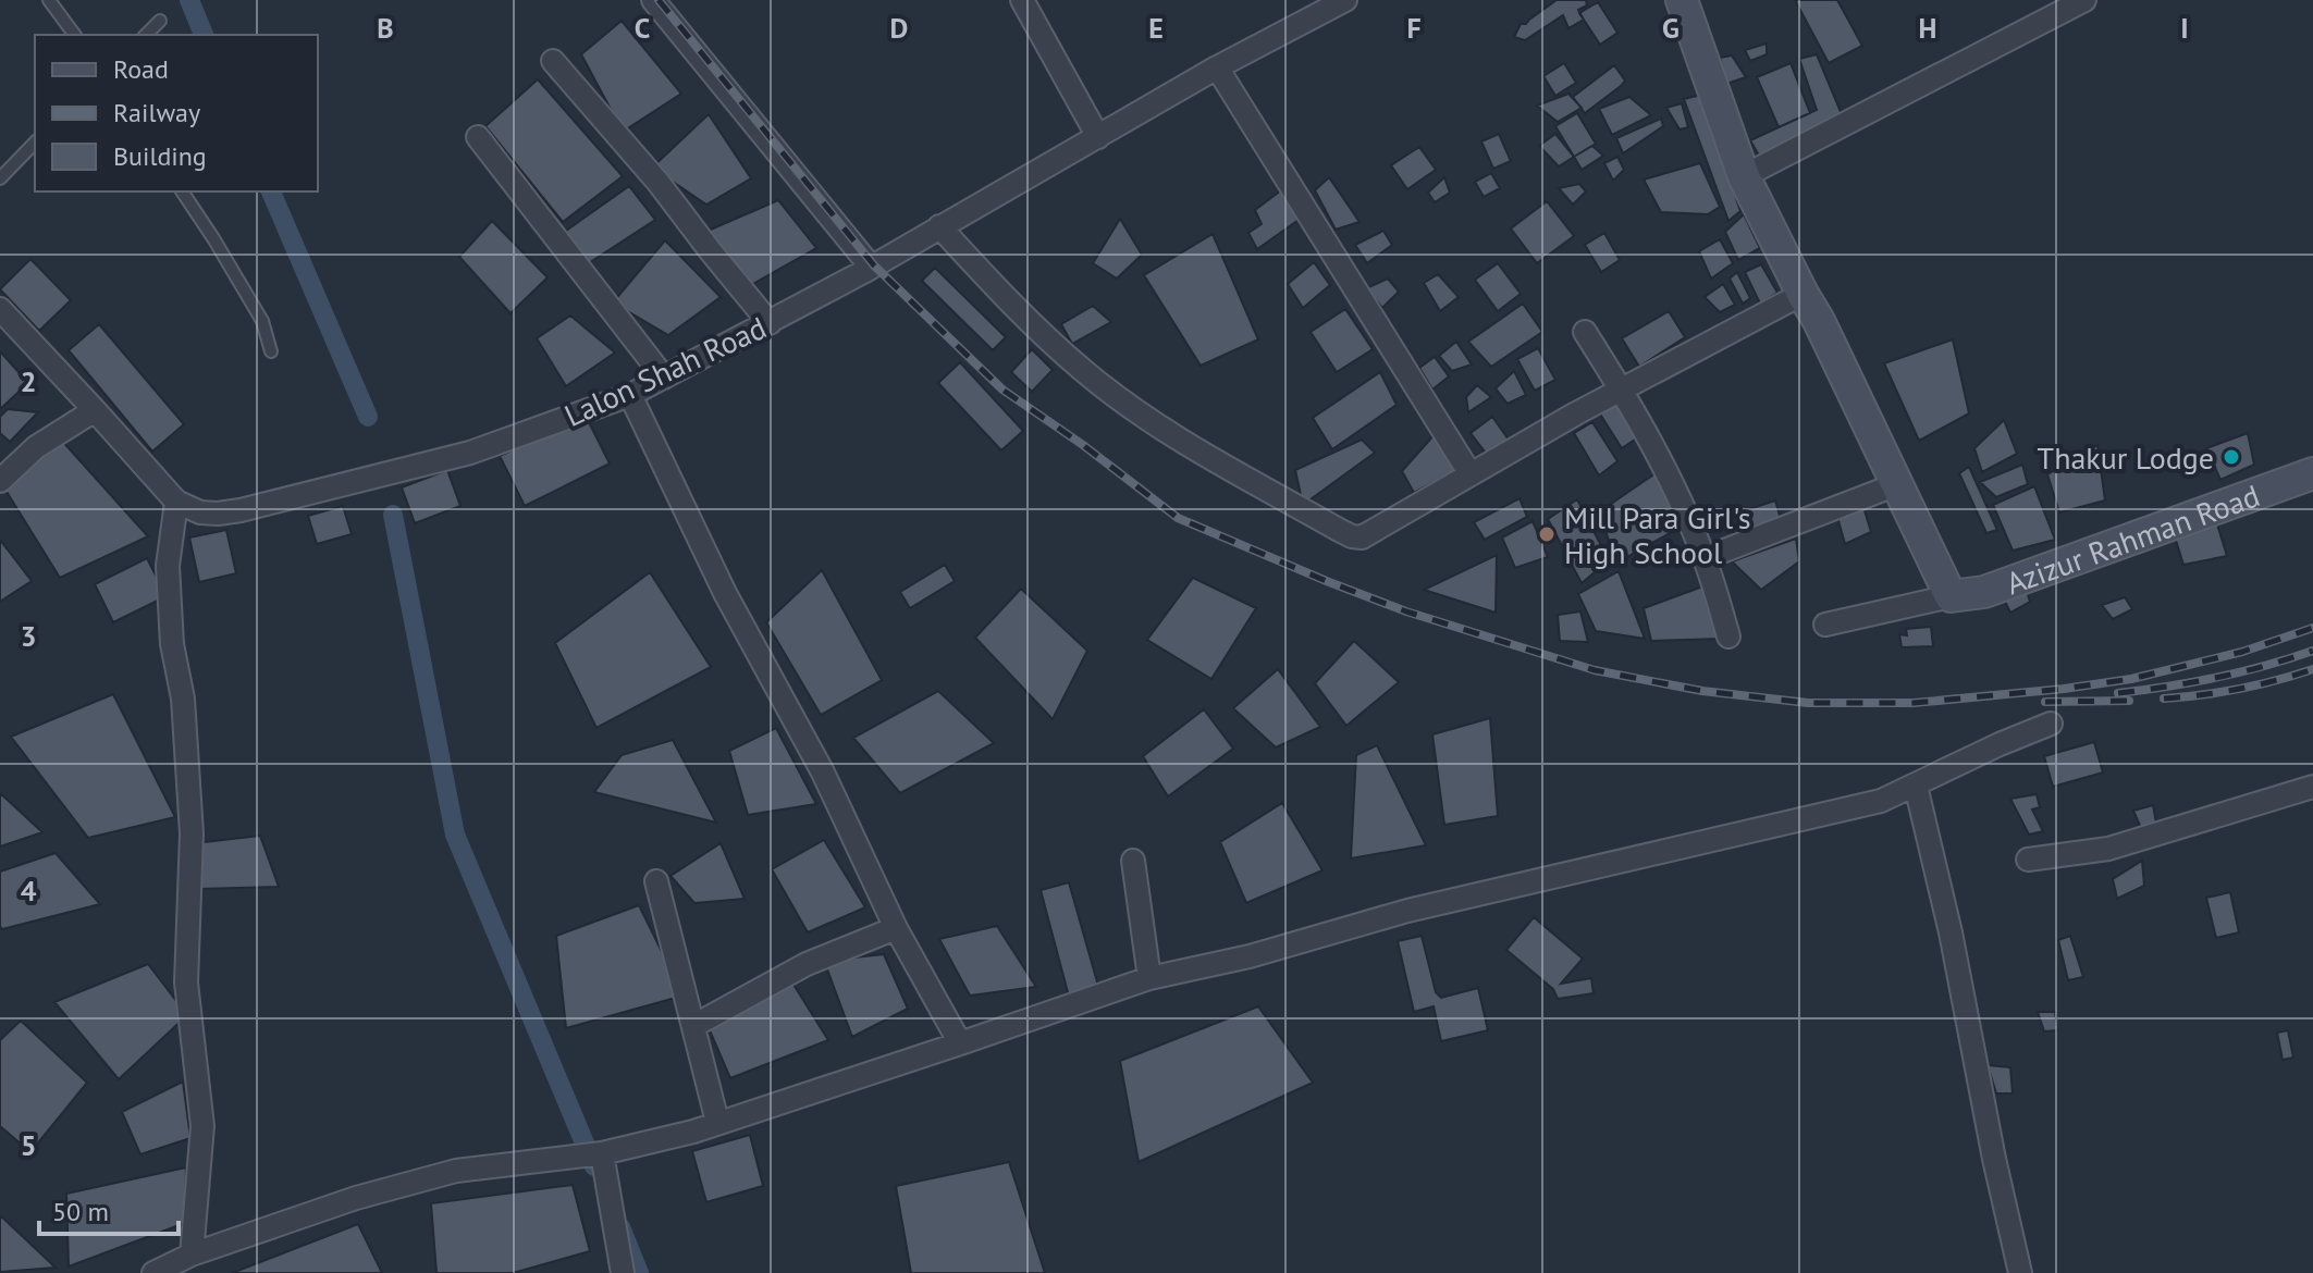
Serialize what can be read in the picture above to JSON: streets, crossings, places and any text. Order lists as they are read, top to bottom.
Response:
{
  "streets": {
    "street": ["Lalon Shah Road", "Azizur Rahman Road"]
  },
  "places": ["Thakur Lodge", "Mill Para Girl's High School"],
  "legend": ["Road", "Railway", "Building"],
  "scale_bar": "50 m",
  "grid": {
    "columns": [
      "B",
      "C",
      "D",
      "E",
      "F",
      "G",
      "H",
      "I"
    ],
    "rows": [
      "2",
      "3",
      "4",
      "5"
    ]
  }
}
